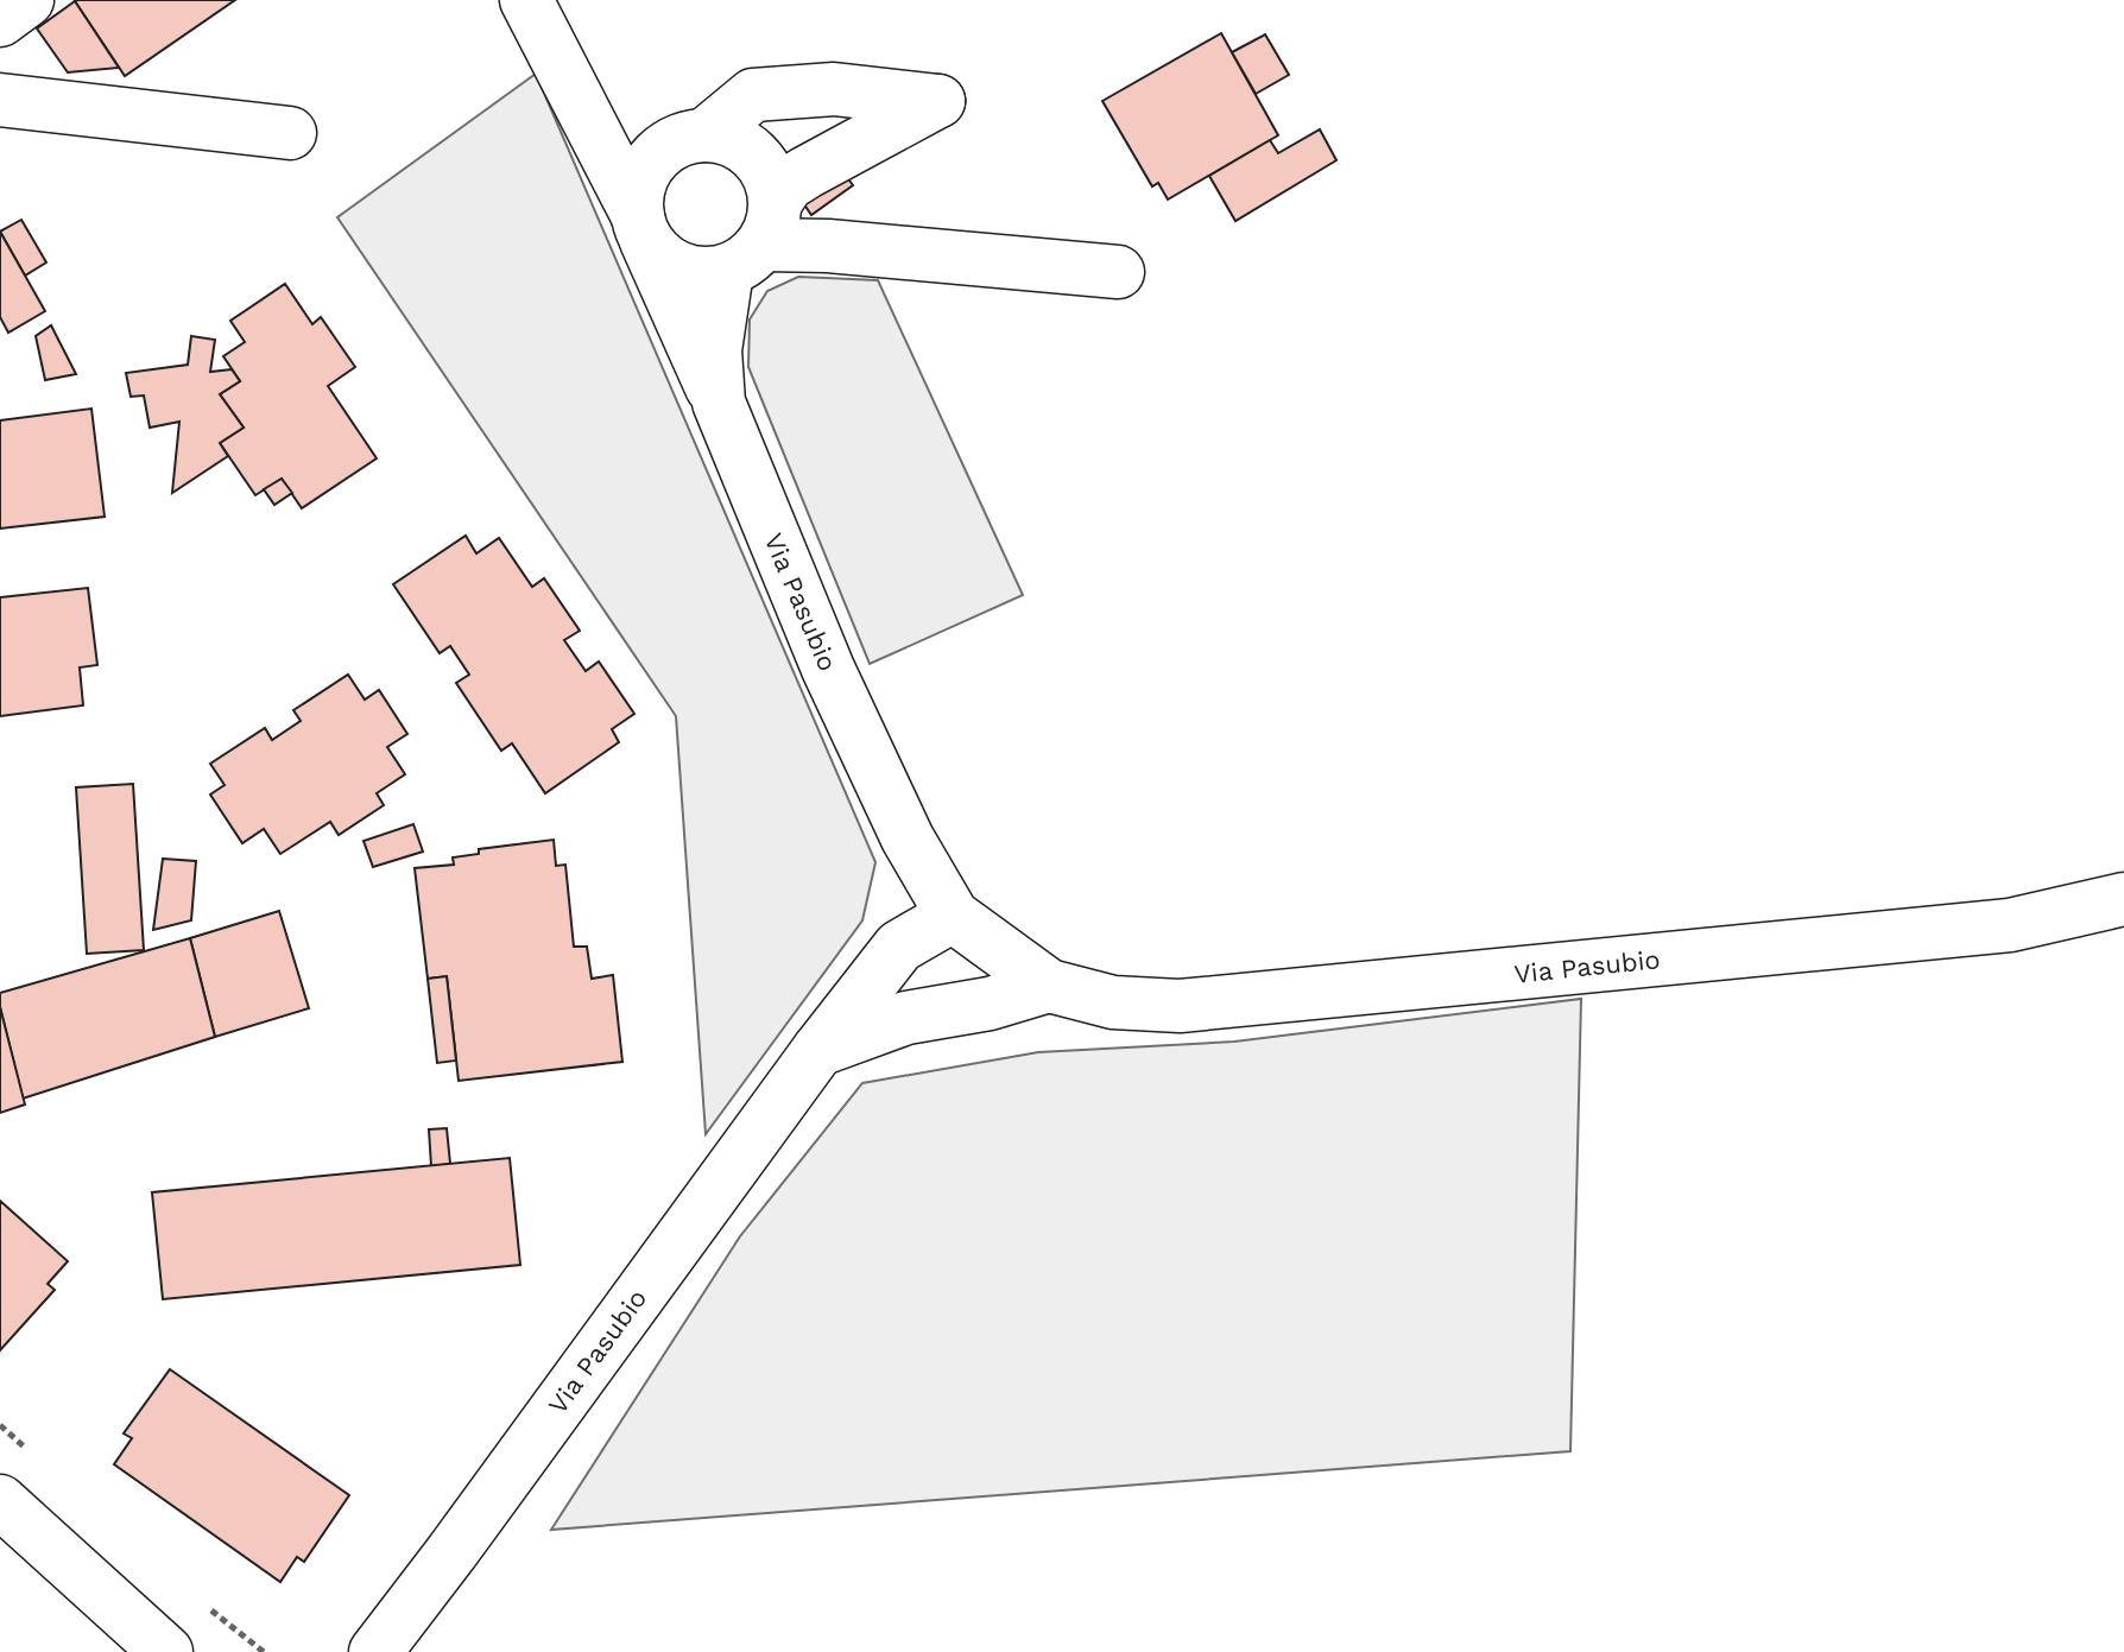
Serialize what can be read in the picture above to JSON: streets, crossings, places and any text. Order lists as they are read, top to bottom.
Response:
{
  "streets": {
    "street": ["Via Pasubio"]
  }
}
